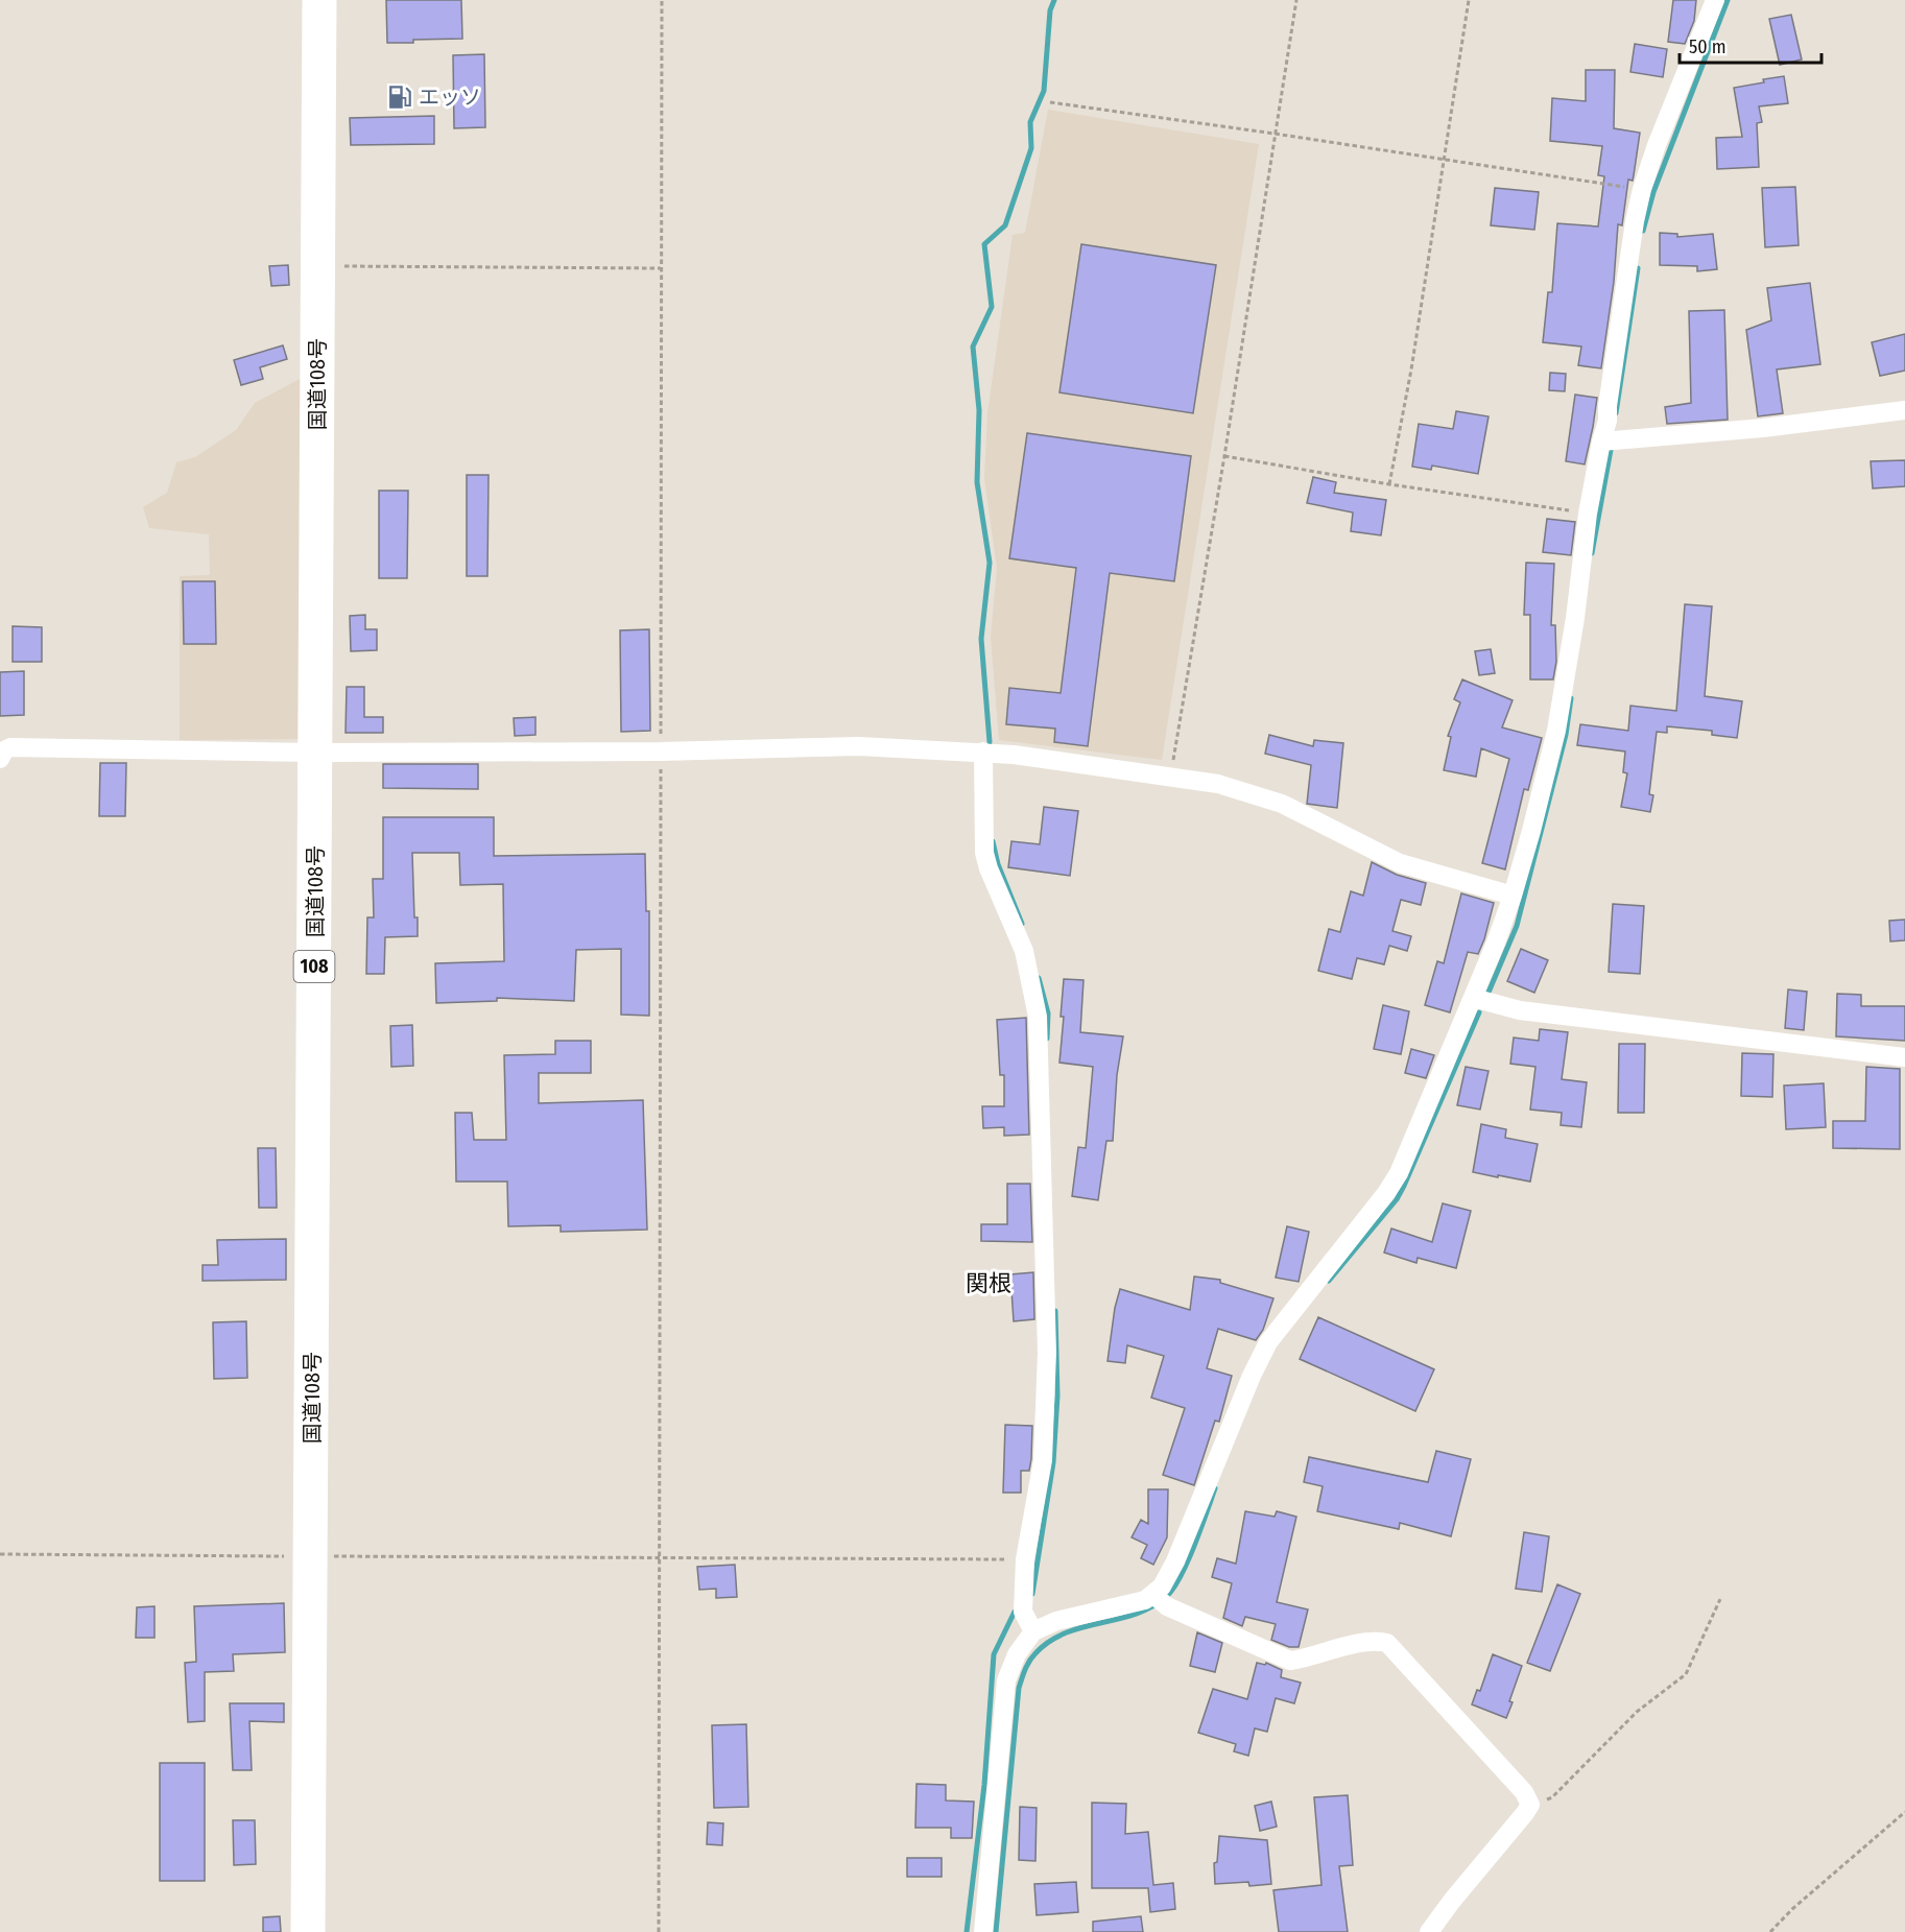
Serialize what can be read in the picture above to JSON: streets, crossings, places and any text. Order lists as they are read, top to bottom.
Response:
{
  "streets": {
    "highway": ["国道108号", "108"]
  },
  "districts": ["関根"],
  "places": {
    "fuel station": ["エッソ"]
  },
  "scale_bar": "50 m"
}
